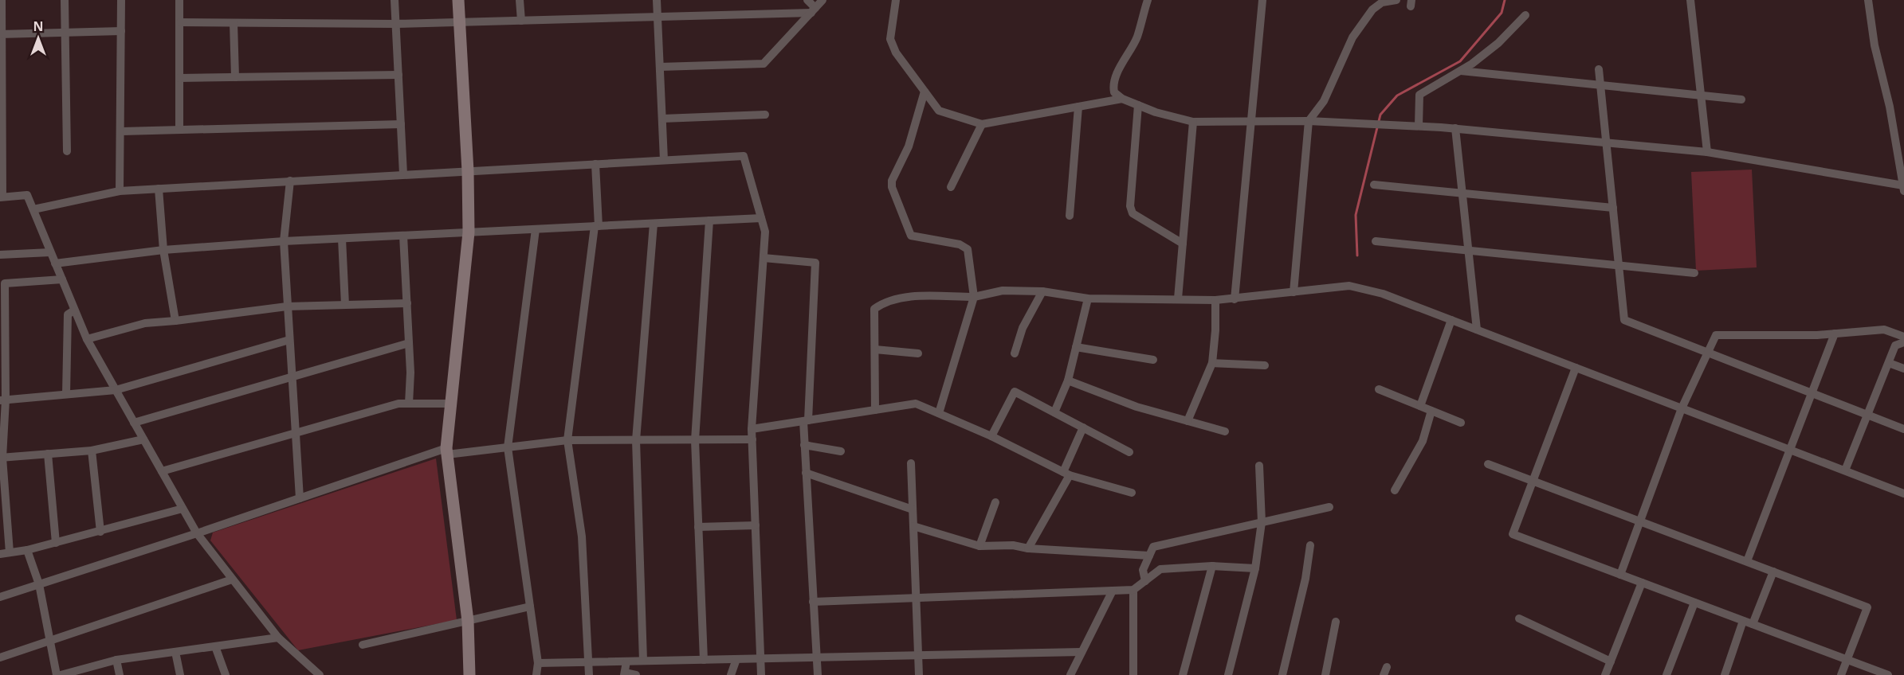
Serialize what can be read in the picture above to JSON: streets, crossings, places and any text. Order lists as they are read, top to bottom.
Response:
{
  "north": "top"
}
